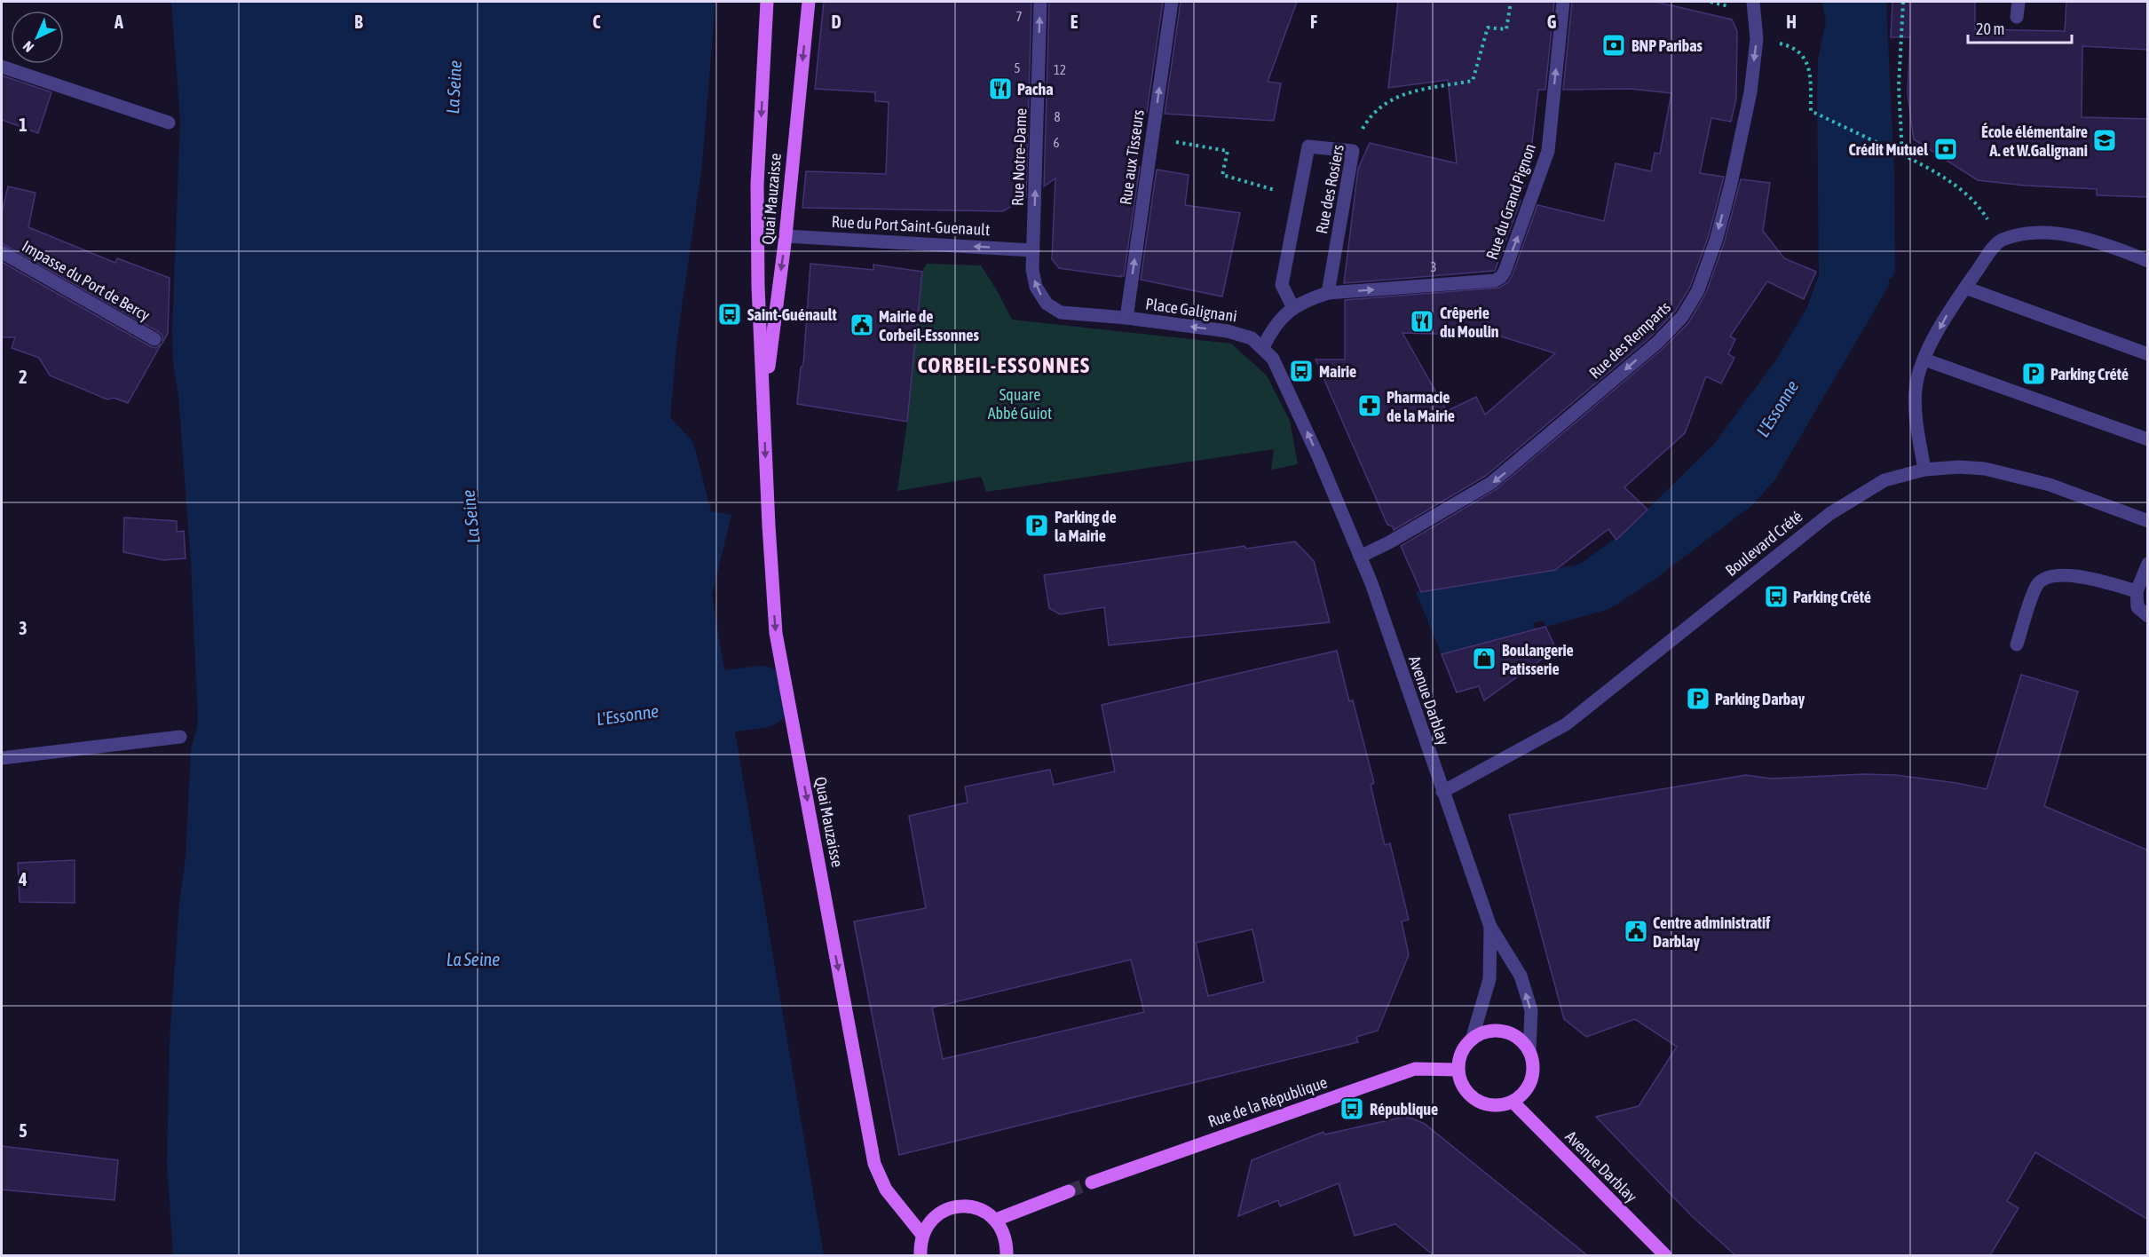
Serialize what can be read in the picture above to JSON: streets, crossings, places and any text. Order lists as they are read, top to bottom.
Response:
{
  "streets": {
    "main road": ["Quai Mauzaisse", "Avenue Darblay", "Rue de la République"],
    "street": [
      "Rue Notre-Dame",
      "Rue aux Tisseurs",
      "Rue des Rosiers",
      "Rue du Grand Pignon",
      "Rue du Port Saint-Guenault",
      "Impasse du Port de Bercy",
      "Place Galignani",
      "Rue des Remparts",
      "Boulevard Crété"
    ]
  },
  "crossings": [
    ["Rue Notre-Dame", "Rue du Port Saint-Guenault"],
    ["Rue Notre-Dame", "Place Galignani"],
    ["Rue aux Tisseurs", "Place Galignani"],
    ["Rue des Rosiers", "Rue du Grand Pignon"],
    ["Quai Mauzaisse", "Rue du Port Saint-Guenault"],
    ["Rue du Grand Pignon", "Place Galignani"],
    ["Rue du Port Saint-Guenault", "Place Galignani"],
    ["Place Galignani", "Avenue Darblay"],
    ["Rue des Remparts", "Avenue Darblay"],
    ["Boulevard Crété", "Avenue Darblay"],
    ["Avenue Darblay", "Rue de la République"]
  ],
  "one_way": [
    "Rue Notre-Dame",
    "Rue aux Tisseurs",
    "Quai Mauzaisse",
    "Rue du Grand Pignon",
    "Rue du Port Saint-Guenault",
    "Place Galignani",
    "Rue des Remparts"
  ],
  "districts": ["CORBEIL-ESSONNES"],
  "water": ["La Seine", "L'Essonne"],
  "parks": ["Square Abbé Guiot"],
  "places": {
    "bank": ["BNP Paribas", "Crédit Mutuel"],
    "restaurant": ["Pacha", "Crêperie du Moulin"],
    "school or university": ["École élémentaire A. et W.Galignani"],
    "bus stop": [
      "Saint-Guénault",
      "Mairie",
      "Parking Crêté",
      "République"
    ],
    "public building": ["Mairie de Corbeil-Essonnes", "Centre administratif Darblay"],
    "parking": ["Parking Crété", "Parking de la Mairie", "Parking Darbay"],
    "pharmacy": ["Pharmacie de la Mairie"],
    "shop": ["Boulangerie Patisserie"]
  },
  "house_numbers": [
    "7",
    "5",
    "12",
    "8",
    "6",
    "3"
  ],
  "scale_bar": "20 m",
  "north": "bottom left",
  "grid": {
    "columns": [
      "A",
      "B",
      "C",
      "D",
      "E",
      "F",
      "G",
      "H"
    ],
    "rows": [
      "1",
      "2",
      "3",
      "4",
      "5"
    ]
  }
}
